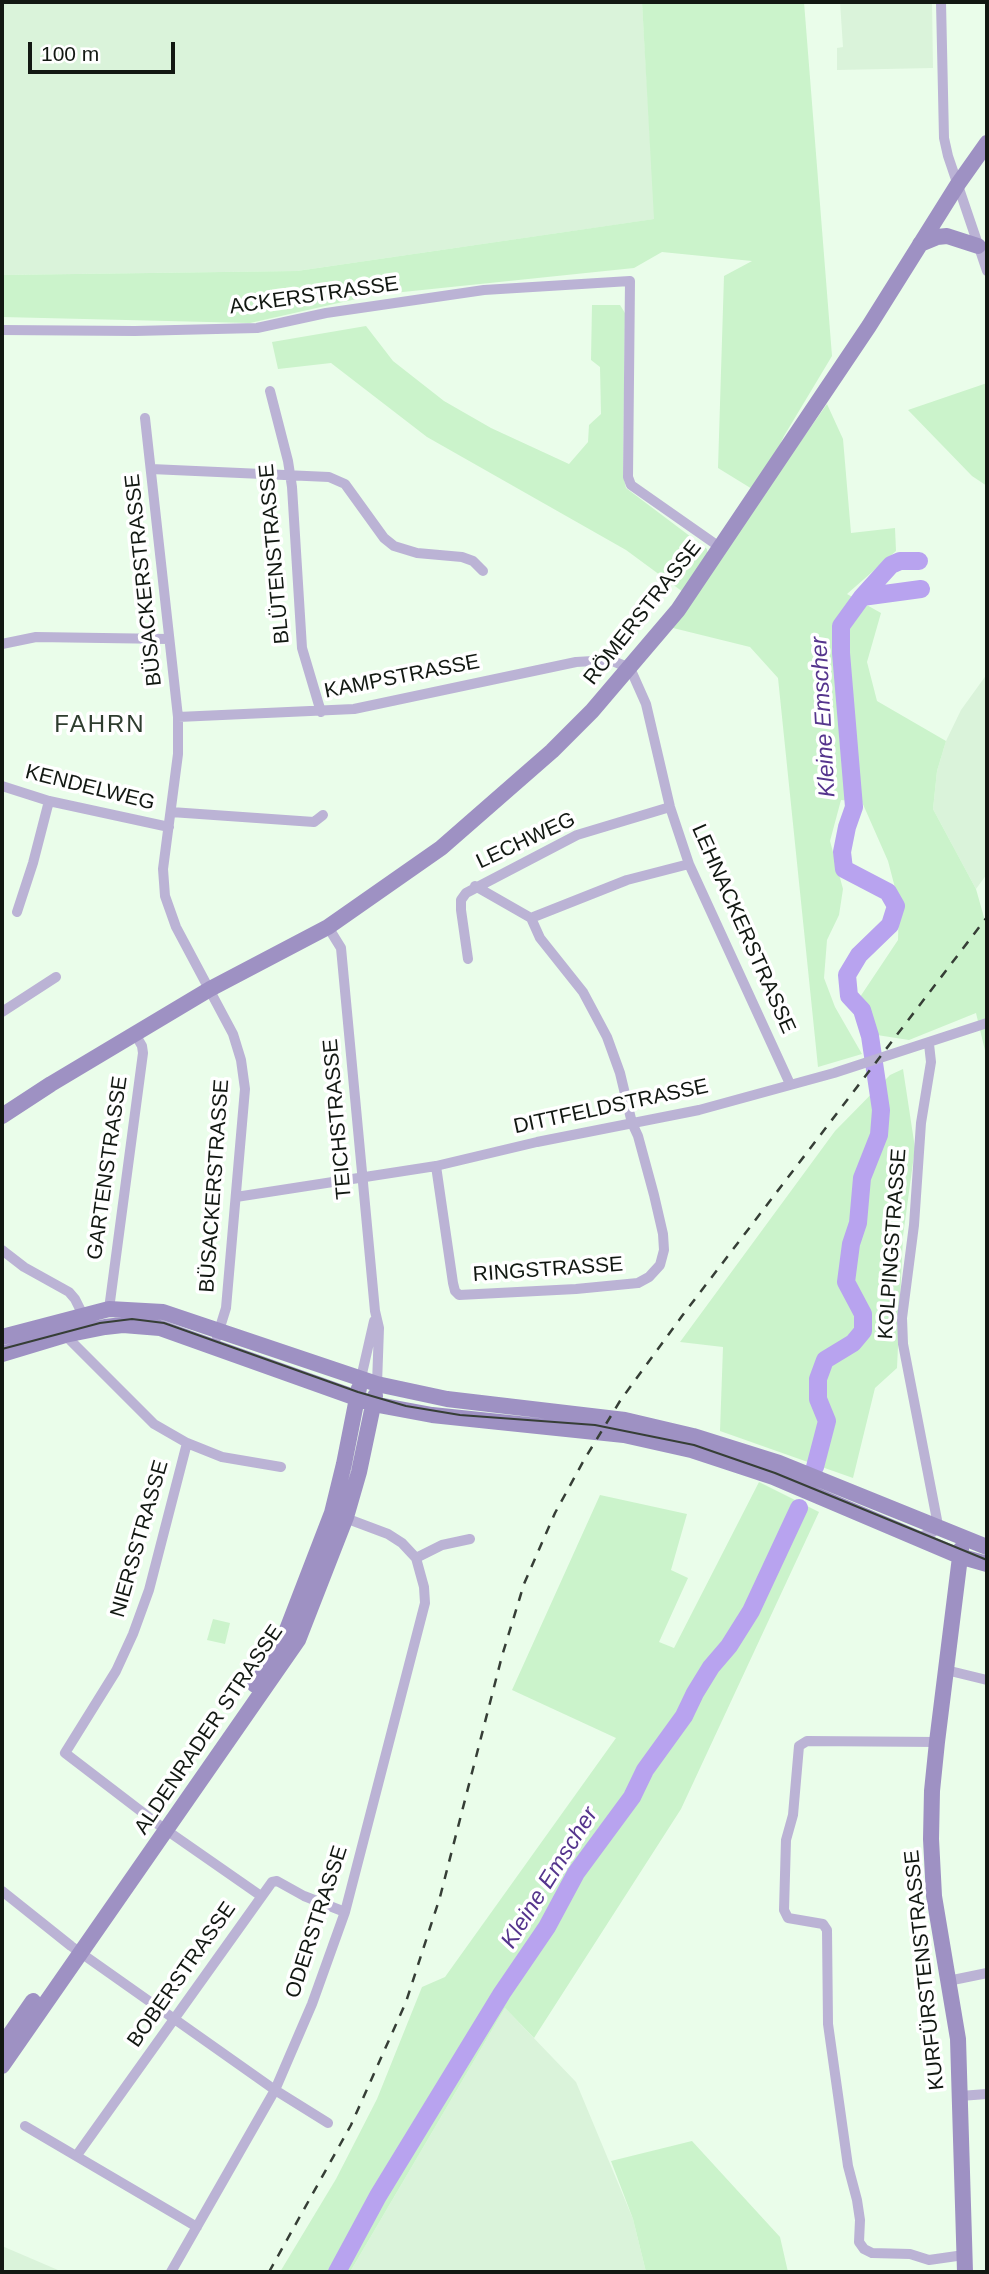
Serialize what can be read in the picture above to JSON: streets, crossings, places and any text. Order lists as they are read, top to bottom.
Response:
{
  "streets": {
    "street": [
      "ACKERSTRASSE",
      "BLÜTENSTRASSE",
      "BÜSACKERSTRASSE",
      "RÖMERSTRASSE",
      "KAMPSTRASSE",
      "KENDELWEG",
      "LECHWEG",
      "LEHNACKERSTRASSE",
      "DITTFELDSTRASSE",
      "TEICHSTRASSE",
      "GARTENSTRASSE",
      "KOLPINGSTRASSE",
      "RINGSTRASSE",
      "NIERSSTRASSE",
      "ALDENRADER STRASSE",
      "ODERSTRASSE",
      "KURFÜRSTENSTRASSE",
      "BOBERSTRASSE"
    ]
  },
  "crossings": [
    ["ACKERSTRASSE", "RÖMERSTRASSE"],
    ["BLÜTENSTRASSE", "KAMPSTRASSE"],
    ["BÜSACKERSTRASSE", "RÖMERSTRASSE"],
    ["BÜSACKERSTRASSE", "KAMPSTRASSE"],
    ["BÜSACKERSTRASSE", "KENDELWEG"],
    ["BÜSACKERSTRASSE", "DITTFELDSTRASSE"],
    ["RÖMERSTRASSE", "KAMPSTRASSE"],
    ["RÖMERSTRASSE", "LEHNACKERSTRASSE"],
    ["RÖMERSTRASSE", "TEICHSTRASSE"],
    ["RÖMERSTRASSE", "GARTENSTRASSE"],
    ["KAMPSTRASSE", "LEHNACKERSTRASSE"],
    ["LECHWEG", "LEHNACKERSTRASSE"],
    ["LEHNACKERSTRASSE", "DITTFELDSTRASSE"],
    ["DITTFELDSTRASSE", "TEICHSTRASSE"],
    ["DITTFELDSTRASSE", "KOLPINGSTRASSE"],
    ["DITTFELDSTRASSE", "RINGSTRASSE"],
    ["TEICHSTRASSE", "ALDENRADER STRASSE"],
    ["NIERSSTRASSE", "ALDENRADER STRASSE"],
    ["ODERSTRASSE", "BOBERSTRASSE"]
  ],
  "districts": ["FAHRN"],
  "water": ["Kleine Emscher"],
  "scale_bar": "100 m"
}
